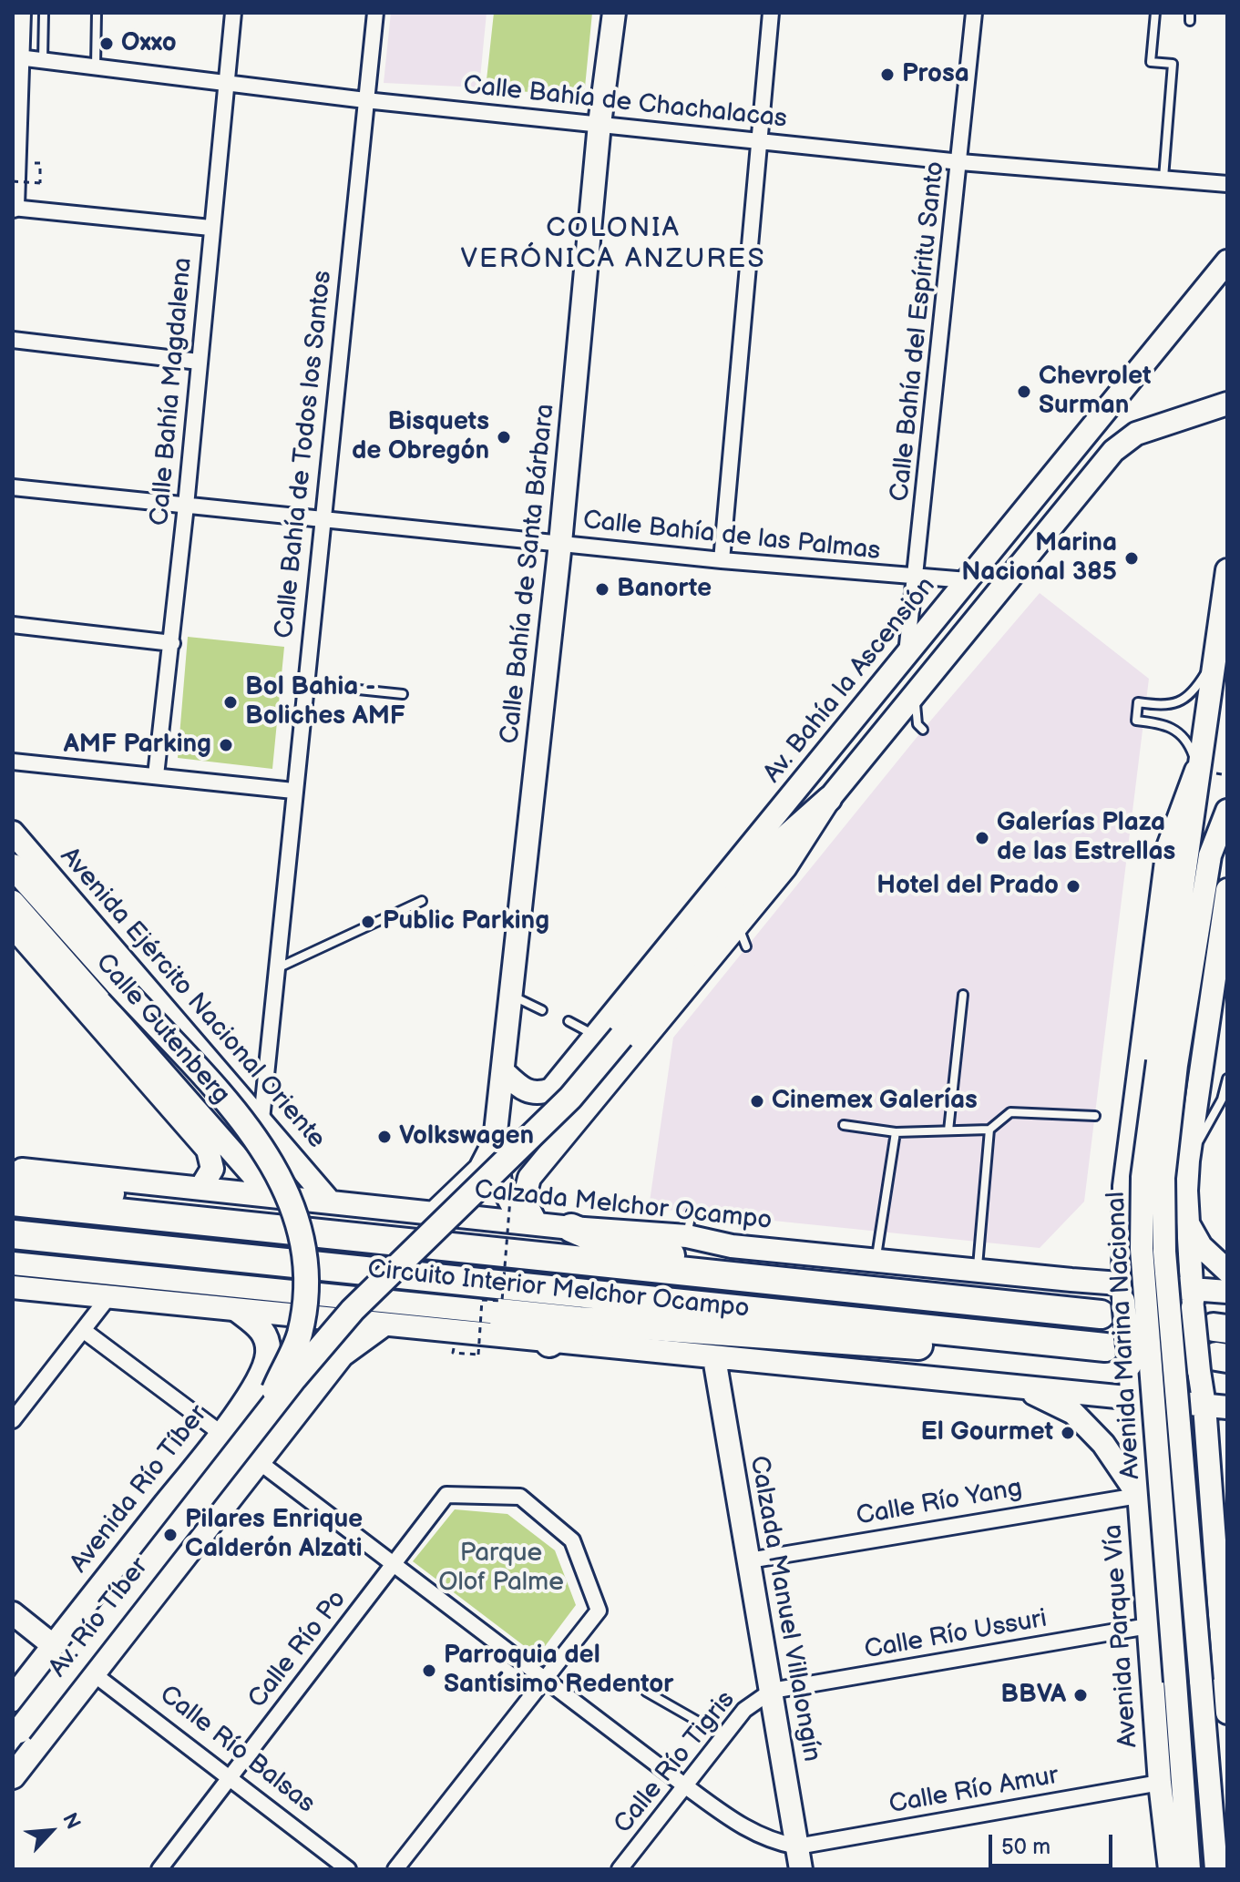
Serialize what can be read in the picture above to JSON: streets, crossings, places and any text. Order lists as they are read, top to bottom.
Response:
{
  "streets": {
    "highway": ["Circuito Interior Melchor Ocampo"],
    "main road": [
      "Calle Bahía de Santa Bárbara",
      "Av. Bahía la Ascensión",
      "Avenida Ejército Nacional Oriente",
      "Calle Gutenberg",
      "Calzada Melchor Ocampo",
      "Avenida Marina Nacional",
      "Avenida Río Tíber",
      "Calzada Manuel Villalongín",
      "Av. Río Tíber",
      "Avenida Parque Vía"
    ],
    "street": [
      "Calle Bahía de Chachalacas",
      "Calle Bahía del Espíritu Santo",
      "Calle Bahía Magdalena",
      "Calle Bahía de Todos los Santos",
      "Calle Bahía de las Palmas",
      "Calle Río Yang",
      "Calle Río Ussuri",
      "Calle Río Po",
      "Calle Río Balsas",
      "Calle Río Tigris",
      "Calle Río Amur"
    ]
  },
  "crossings": [
    ["Calle Bahía de Chachalacas", "Calle Bahía del Espíritu Santo"],
    ["Calle Bahía de Chachalacas", "Calle Bahía Magdalena"],
    ["Calle Bahía de Chachalacas", "Calle Bahía de Todos los Santos"],
    ["Calle Bahía de Chachalacas", "Calle Bahía de Santa Bárbara"],
    ["Calle Bahía del Espíritu Santo", "Calle Bahía de las Palmas"],
    ["Calle Bahía del Espíritu Santo", "Av. Bahía la Ascensión"],
    ["Calle Bahía Magdalena", "Calle Bahía de las Palmas"],
    ["Calle Bahía de Todos los Santos", "Calle Bahía de las Palmas"],
    ["Calle Bahía de Todos los Santos", "Avenida Ejército Nacional Oriente"],
    ["Calle Bahía de las Palmas", "Calle Bahía de Santa Bárbara"],
    ["Calle Bahía de las Palmas", "Av. Bahía la Ascensión"],
    ["Calle Bahía de Santa Bárbara", "Av. Bahía la Ascensión"],
    ["Avenida Ejército Nacional Oriente", "Calzada Melchor Ocampo"],
    ["Calle Gutenberg", "Calzada Melchor Ocampo"],
    ["Calzada Melchor Ocampo", "Circuito Interior Melchor Ocampo"],
    ["Calzada Melchor Ocampo", "Avenida Marina Nacional"],
    ["Circuito Interior Melchor Ocampo", "Avenida Marina Nacional"],
    ["Avenida Marina Nacional", "Avenida Parque Vía"],
    ["Calle Río Yang", "Calzada Manuel Villalongín"],
    ["Calle Río Yang", "Avenida Parque Vía"],
    ["Calzada Manuel Villalongín", "Calle Río Ussuri"],
    ["Calzada Manuel Villalongín", "Calle Río Tigris"],
    ["Calzada Manuel Villalongín", "Calle Río Amur"],
    ["Av. Río Tíber", "Calle Río Balsas"],
    ["Calle Río Ussuri", "Avenida Parque Vía"],
    ["Calle Río Ussuri", "Calle Río Tigris"],
    ["Avenida Parque Vía", "Calle Río Amur"],
    ["Calle Río Po", "Calle Río Balsas"]
  ],
  "districts": ["COLONIA VERÓNICA ANZURES"],
  "parks": ["Parque Olof Palme"],
  "places": [
    "Oxxo",
    "Prosa",
    "Chevrolet Surman",
    "Bisquets de Obregón",
    "Marina Nacional 385",
    "Banorte",
    "Bol Bahia - Boliches AMF",
    "AMF Parking",
    "Galerías Plaza de las Estrellas",
    "Hotel del Prado",
    "Public Parking",
    "Cinemex Galerías",
    "Volkswagen",
    "El Gourmet",
    "Pilares Enrique Calderón Alzati",
    "Parroquia del Santísimo Redentor",
    "BBVA"
  ],
  "scale_bar": "50 m",
  "north": "top right"
}
